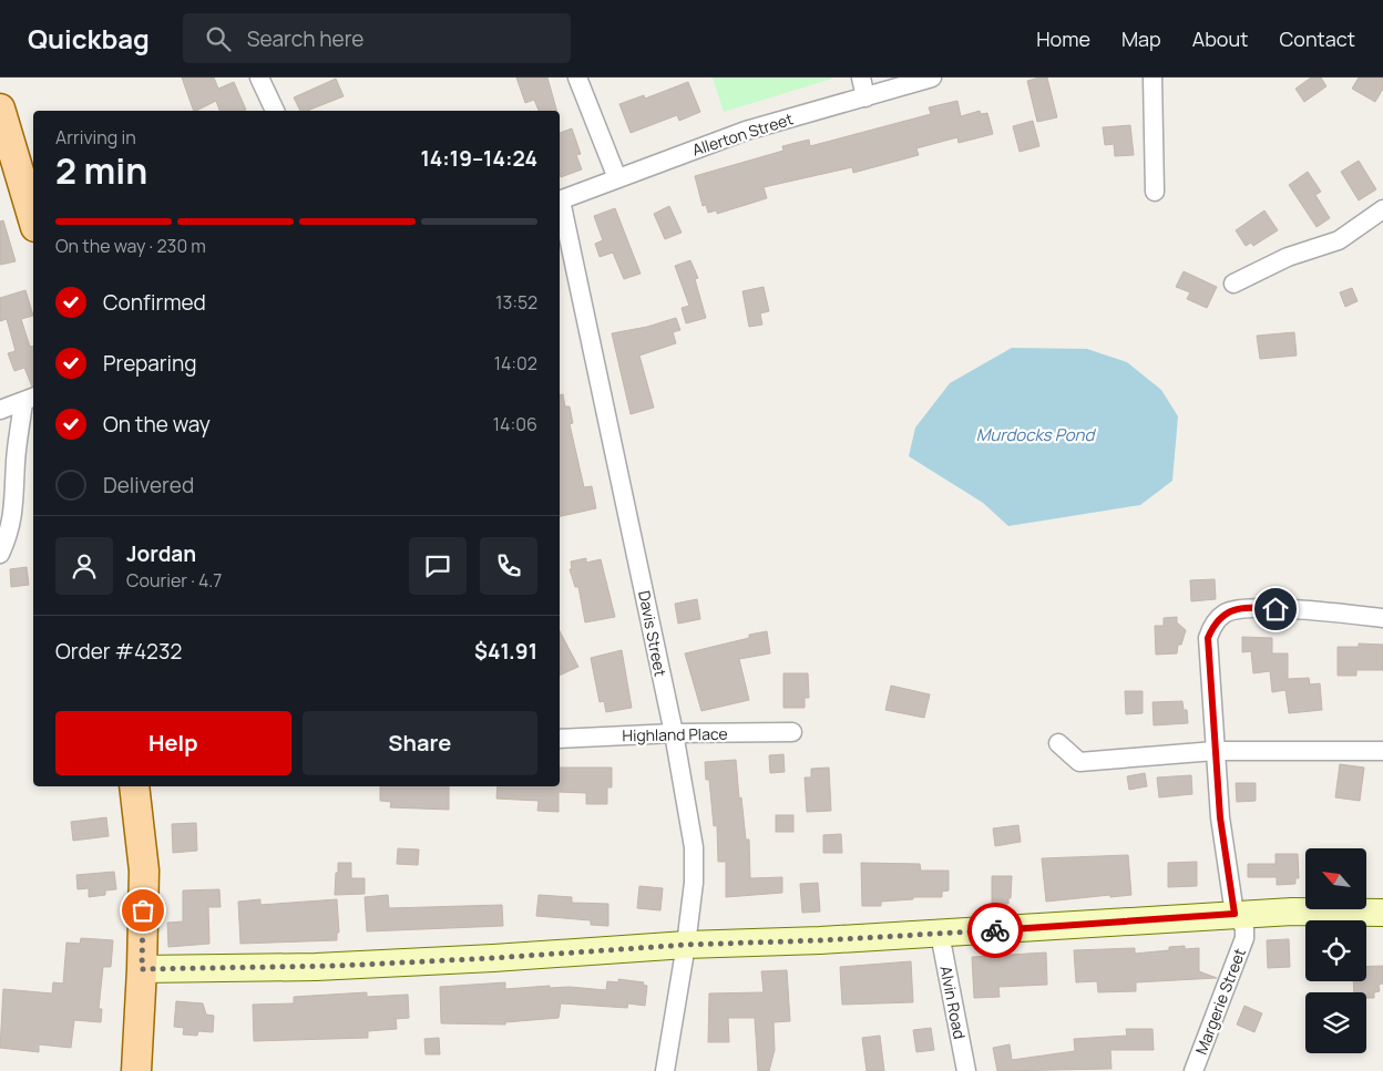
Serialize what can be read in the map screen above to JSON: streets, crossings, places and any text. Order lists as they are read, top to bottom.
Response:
{
  "streets": {
    "street": [
      "Allerton Street",
      "Davis Street",
      "Highland Place",
      "Margerie Street",
      "Alvin Road"
    ]
  },
  "crossings": [
    ["Davis Street", "Highland Place"]
  ],
  "water": ["Murdocks Pond"],
  "north": "top left",
  "page": {
    "header": "Quickbag",
    "search": "Search here",
    "nav": [
      "Home",
      "Map",
      "About",
      "Contact"
    ],
    "heading": ["2 min", "Arriving in", "14:19–14:24"],
    "panel": [
      "Jordan",
      "Courier · 4.7",
      "Order #4232",
      "$41.91"
    ],
    "bar": "On the way · 230 m",
    "list": [
      ["Confirmed", "13:52"],
      ["Preparing", "14:02"],
      ["On the way", "14:06"],
      "Delivered"
    ],
    "buttons": ["Help", "Share"]
  }
}
